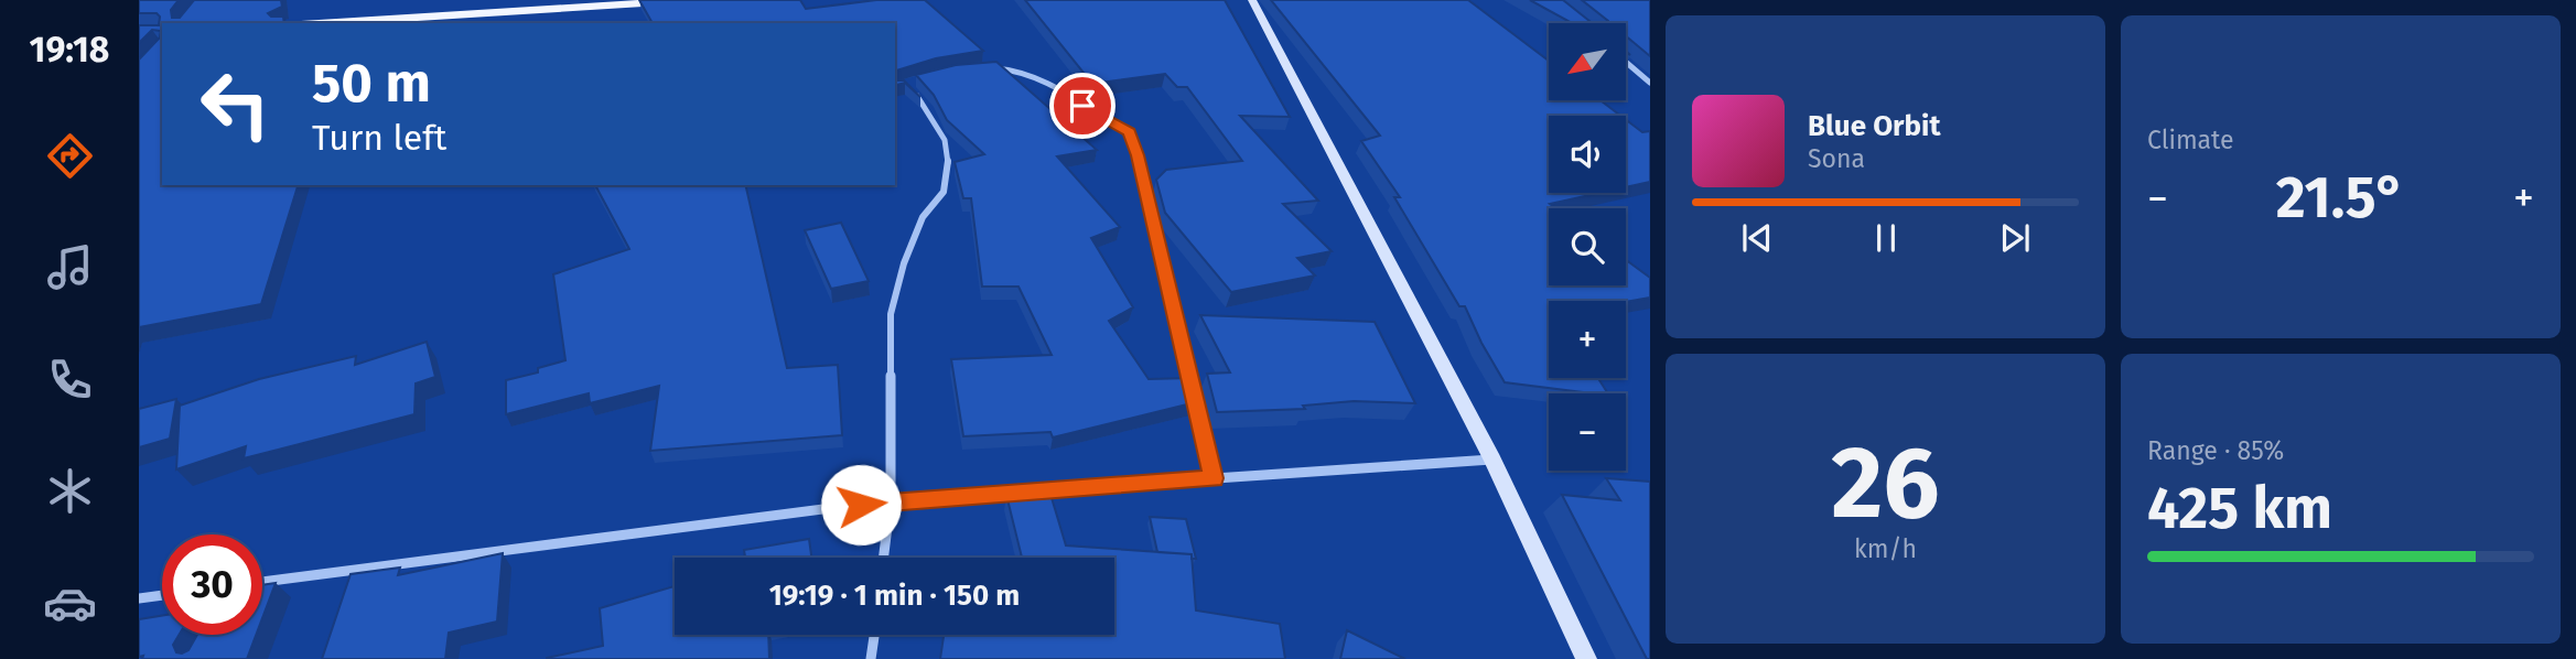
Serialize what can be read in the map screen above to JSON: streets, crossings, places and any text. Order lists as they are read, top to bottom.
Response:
{
  "north": "bottom left",
  "page": {
    "tabs": "19:18",
    "tile": [
      "Climate",
      ["26", "km/h"],
      ["Range · 85%", "425 km"]
    ],
    "map_buttons": ["+", "−"],
    "turn": ["50 m", "Turn left"],
    "song": ["Blue Orbit", "Sona"],
    "heat": ["−", "21.5°", "+"],
    "limit": "30",
    "trip": "19:19 · 1 min · 150 m"
  }
}
